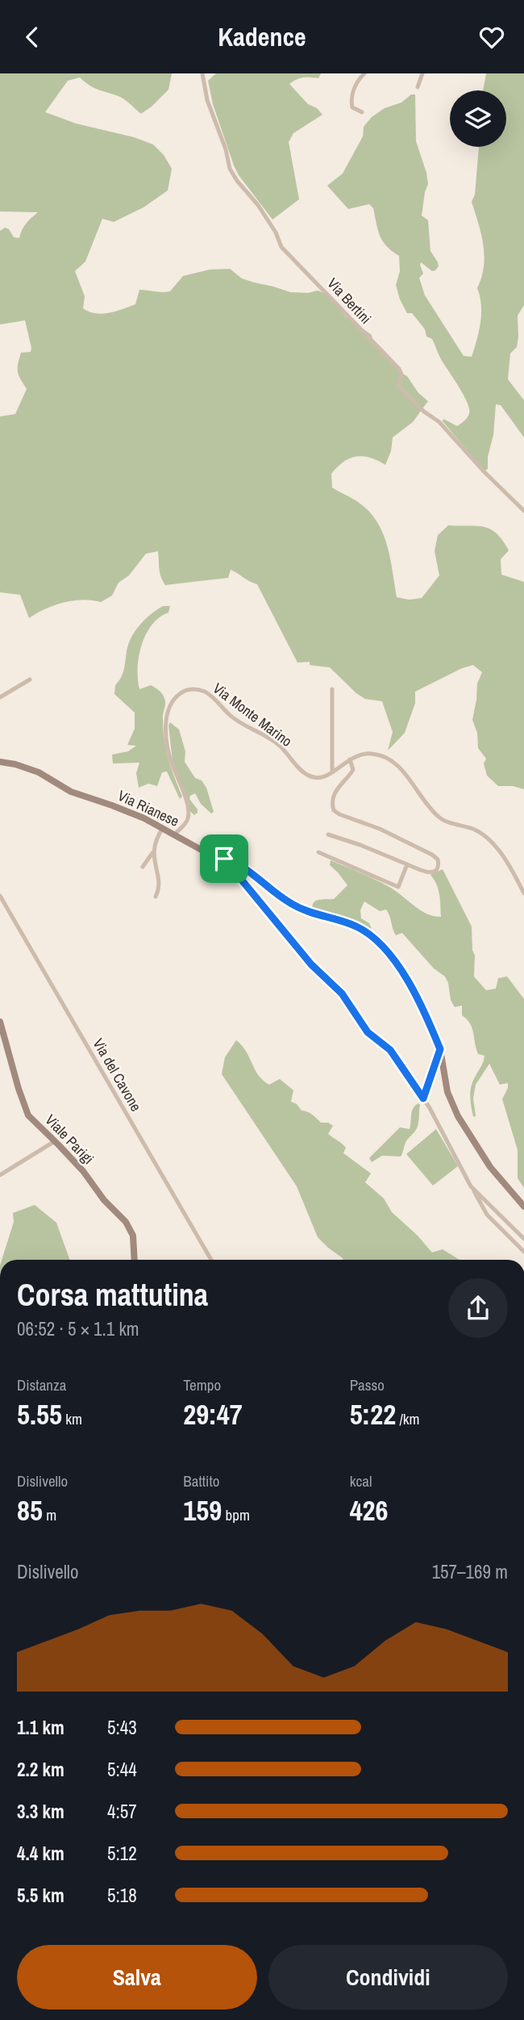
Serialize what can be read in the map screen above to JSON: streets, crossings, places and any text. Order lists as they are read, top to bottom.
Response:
{
  "streets": {
    "main road": ["Via Rianese", "Viale Parigi"],
    "street": ["Via Bertini", "Via Monte Marino", "Via del Cavone"]
  },
  "crossings": [
    ["Via Monte Marino", "Via Rianese"]
  ],
  "page": {
    "header": "Kadence",
    "heading": ["Corsa mattutina", "06:52 · 5 × 1.1 km"],
    "stats": [
      ["Distanza", "5.55 km"],
      ["Tempo", "29:47"],
      ["Passo", "5:22 /km"],
      ["Dislivello", "85 m"],
      ["Battito", "159 bpm"],
      ["kcal", "426"]
    ],
    "chart": ["Dislivello", "157–169 m"],
    "list": [
      {
        "name": "1.1 km",
        "note": "5:43"
      },
      {
        "name": "2.2 km",
        "note": "5:44"
      },
      {
        "name": "3.3 km",
        "note": "4:57"
      },
      {
        "name": "4.4 km",
        "note": "5:12"
      },
      {
        "name": "5.5 km",
        "note": "5:18"
      }
    ],
    "buttons": ["Salva", "Condividi"]
  }
}
